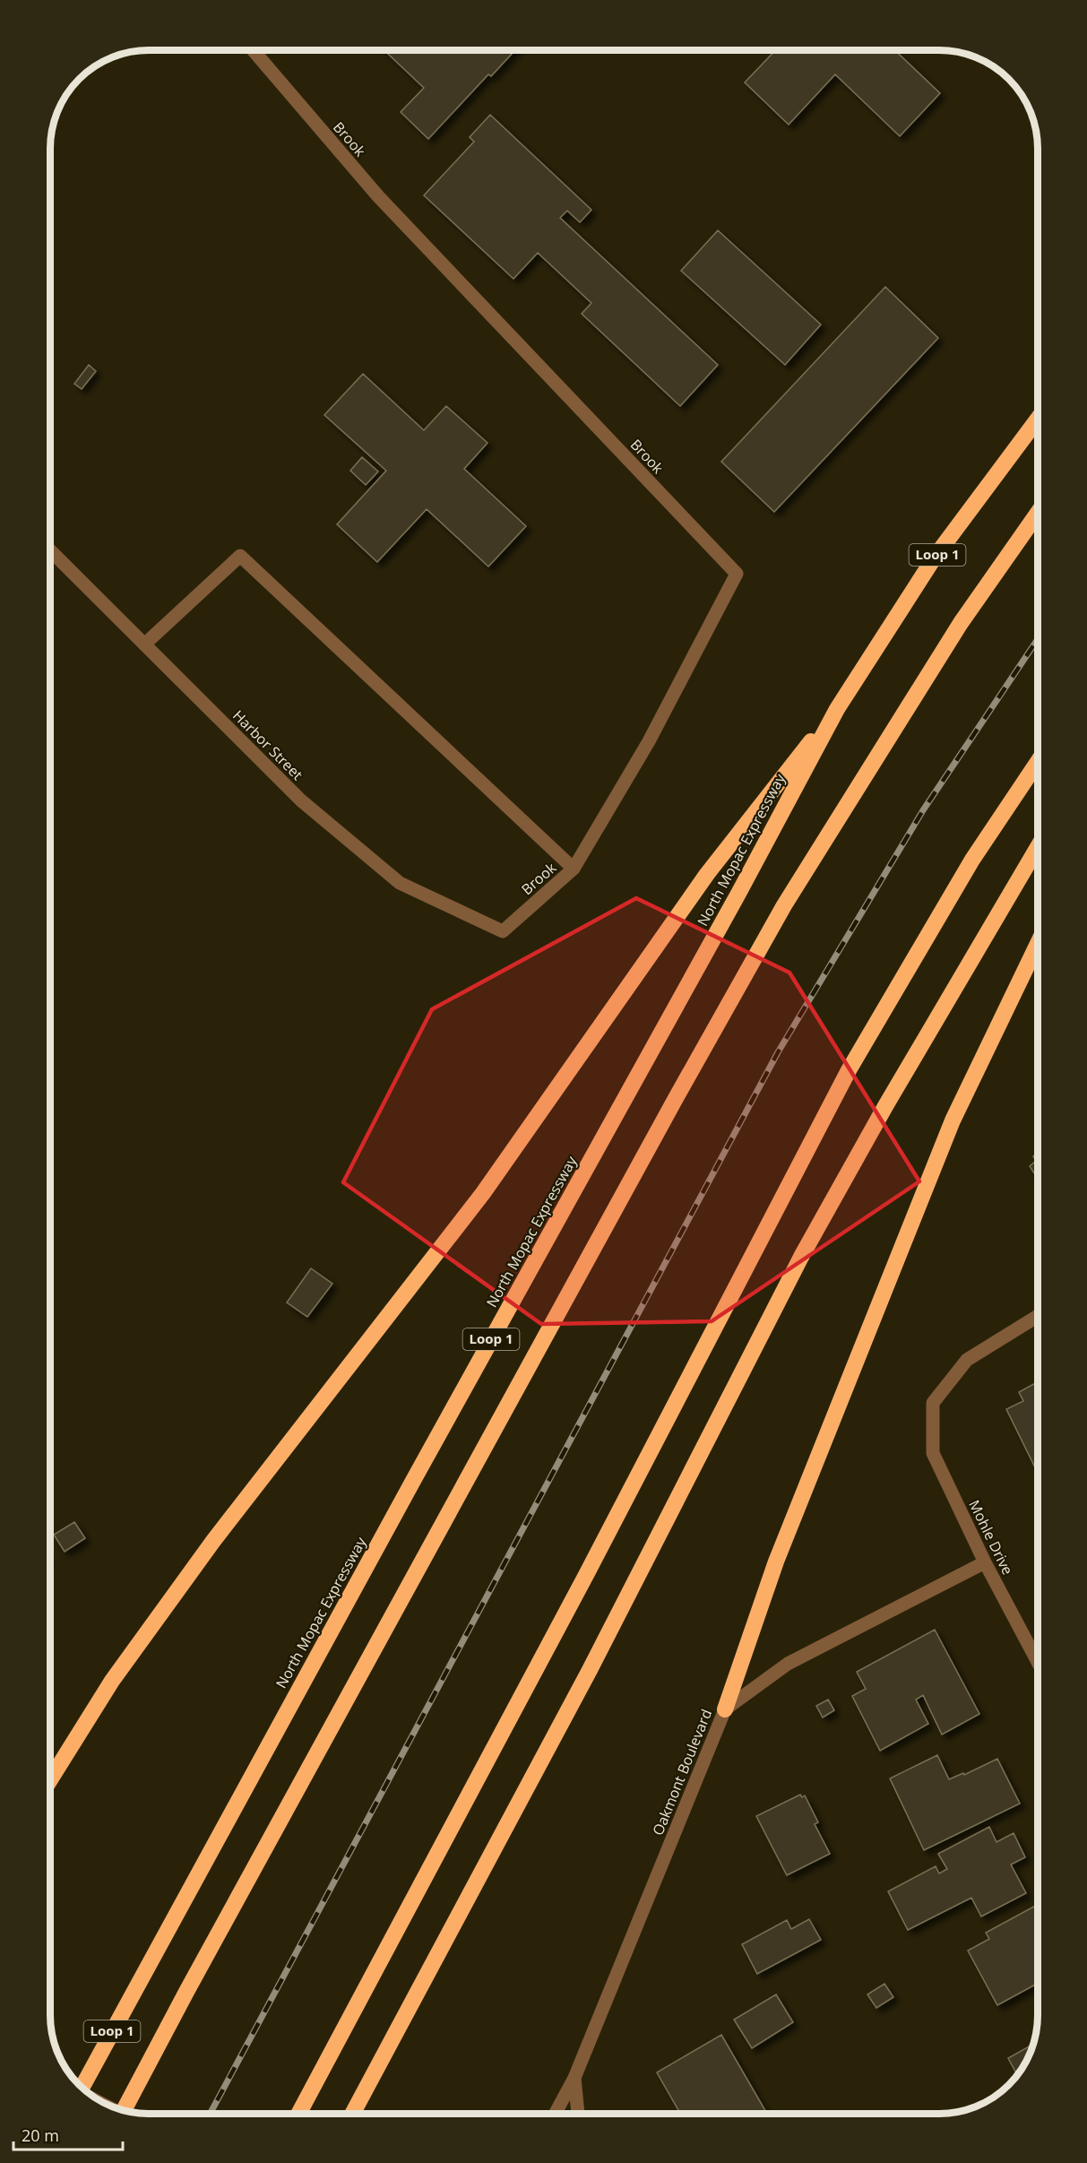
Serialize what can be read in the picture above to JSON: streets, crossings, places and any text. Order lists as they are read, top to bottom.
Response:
{
  "streets": {
    "highway": ["Loop 1", "North Mopac Expressway"],
    "street": [
      "Brook",
      "Harbor Street",
      "Mohle Drive",
      "Oakmont Boulevard"
    ]
  },
  "crossings": [
    ["Brook", "Harbor Street"],
    ["Mohle Drive", "Oakmont Boulevard"]
  ],
  "scale_bar": "20 m"
}
